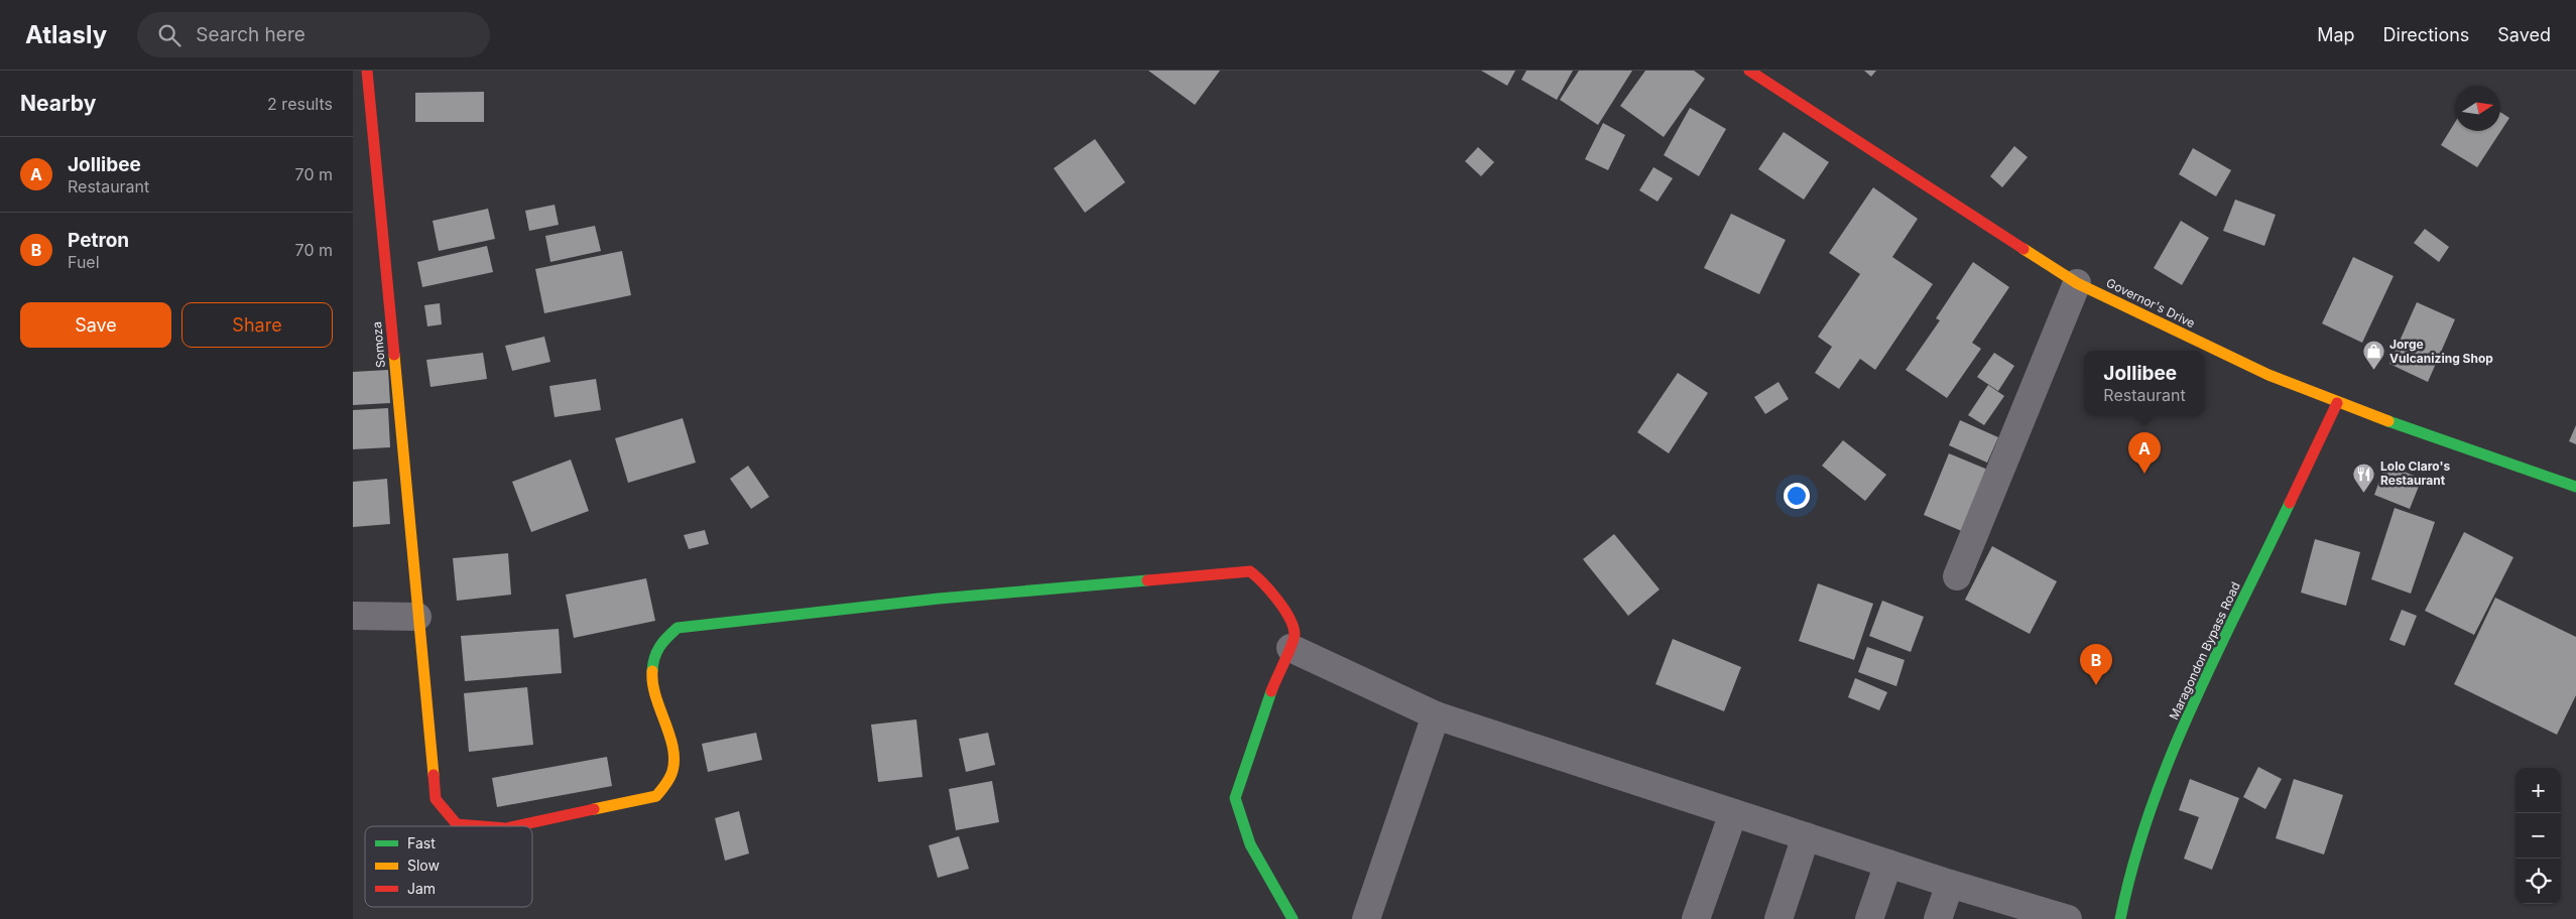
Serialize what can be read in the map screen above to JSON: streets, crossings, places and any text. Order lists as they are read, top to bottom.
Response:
{
  "streets": {
    "street": ["Governor's Drive", "Somoza", "Maragondon Bypass Road"]
  },
  "crossings": [
    ["Governor's Drive", "Maragondon Bypass Road"]
  ],
  "places": {
    "shop": ["Jorge Vulcanizing Shop"],
    "restaurant": ["Lolo Claro's Restaurant"]
  },
  "legend": ["Fast", "Slow", "Jam"],
  "north": "right",
  "page": {
    "header": "Atlasly",
    "search": "Search here",
    "nav": ["Map", "Directions", "Saved"],
    "heading": ["Nearby", "2 results"],
    "list": [
      {
        "mark": "A",
        "name": "Jollibee",
        "note": "Restaurant",
        "value": "70 m"
      },
      {
        "mark": "B",
        "name": "Petron",
        "note": "Fuel",
        "value": "70 m"
      }
    ],
    "buttons": ["Save", "Share"],
    "popup": ["Jollibee", "Restaurant"],
    "pins": ["A", "B"],
    "map_buttons": ["+", "−"]
  }
}
